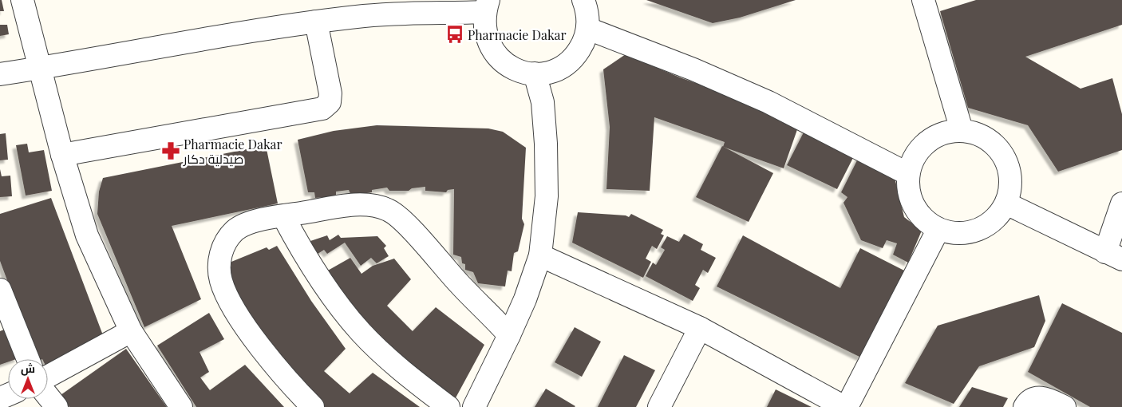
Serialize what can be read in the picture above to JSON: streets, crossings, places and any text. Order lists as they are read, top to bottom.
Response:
{
  "places": {
    "bus stop": ["Pharmacie Dakar"],
    "pharmacy": ["Pharmacie Dakar صيدلية دكار"]
  },
  "north": "top"
}
